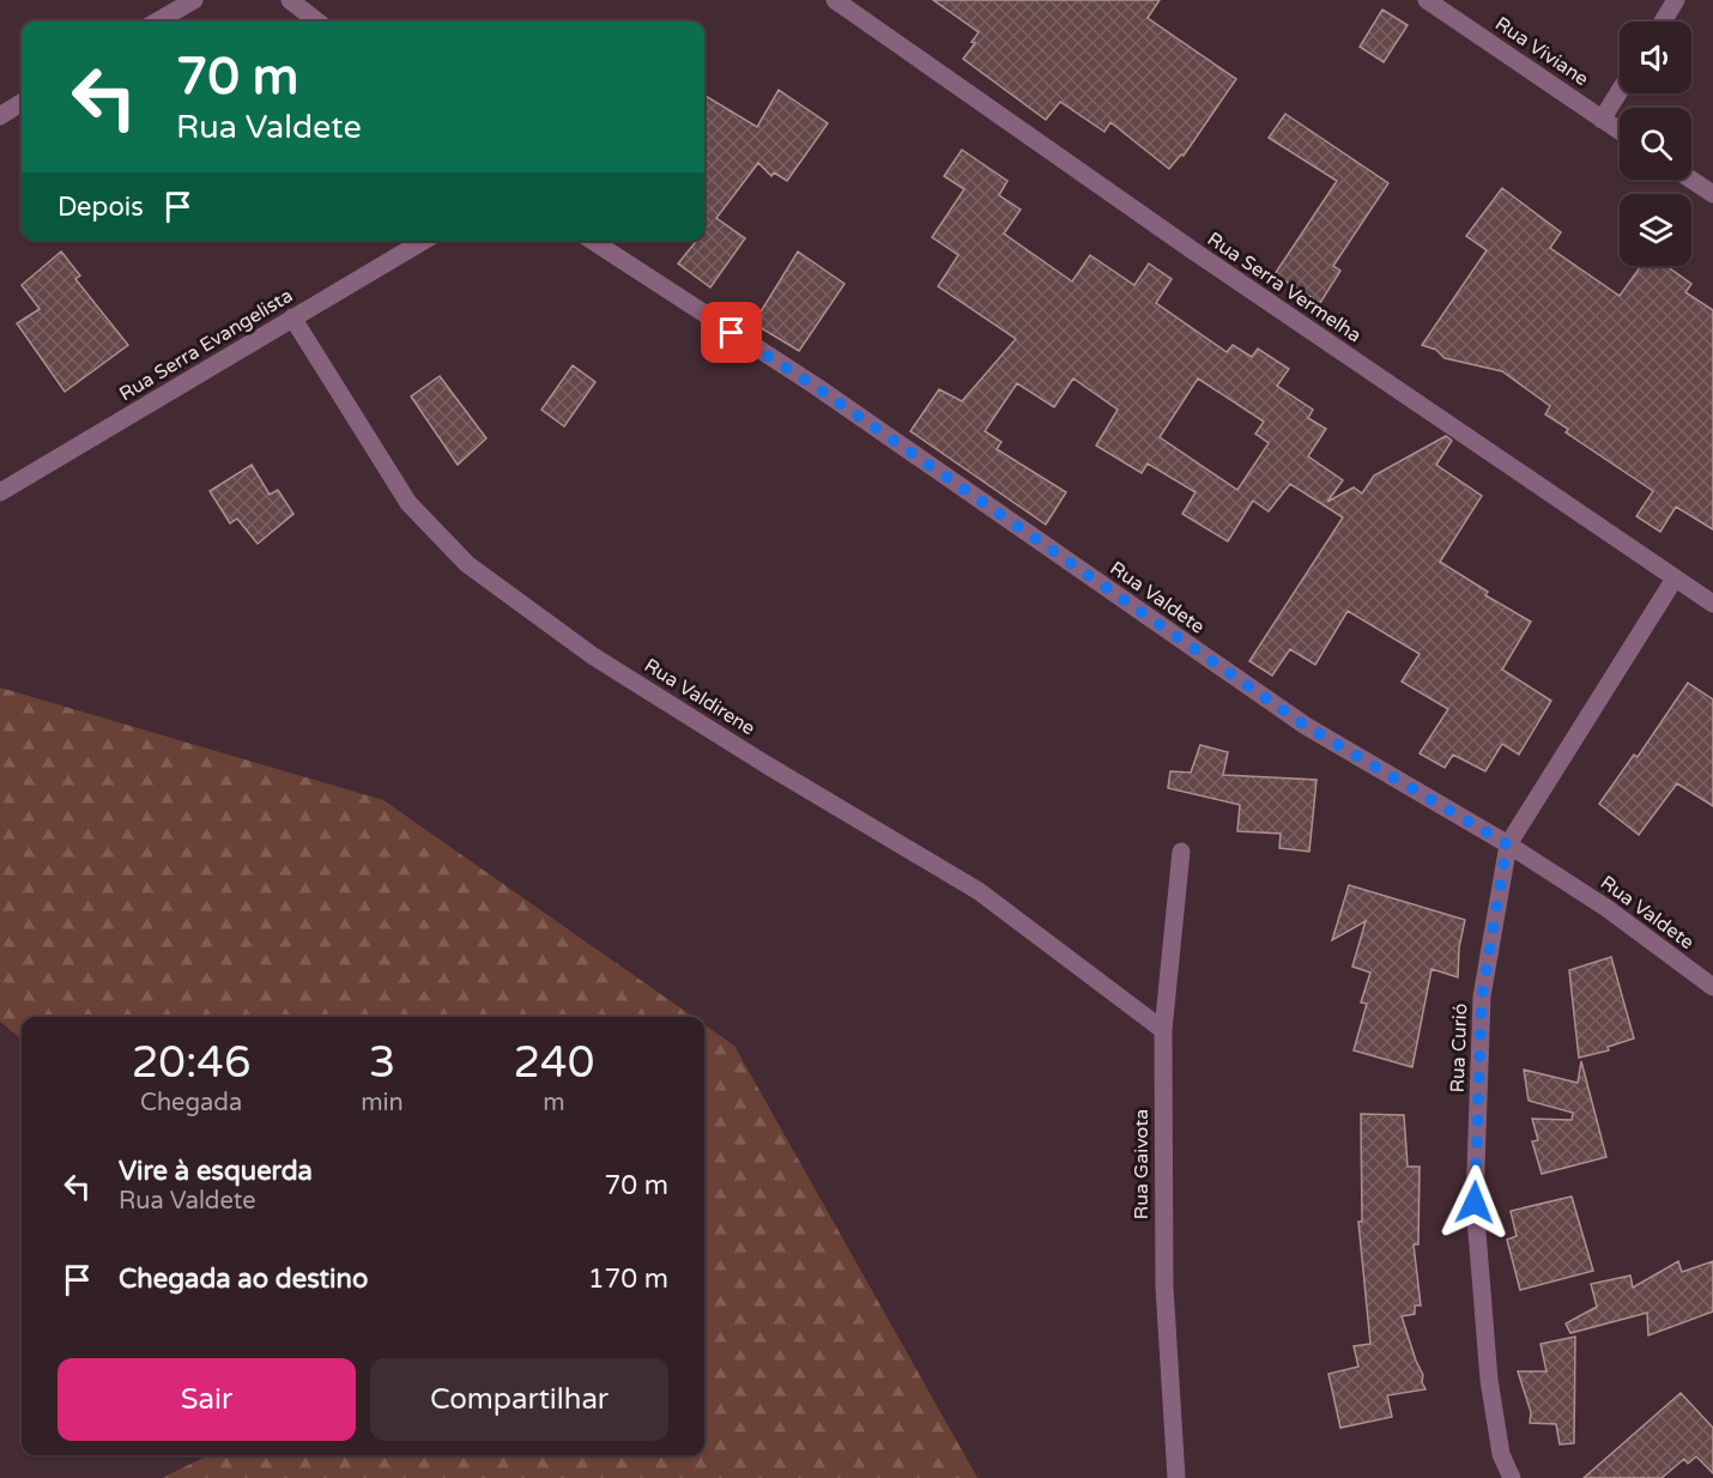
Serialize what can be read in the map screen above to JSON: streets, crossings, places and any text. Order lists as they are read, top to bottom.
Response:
{
  "streets": {
    "street": [
      "Rua Viviane",
      "Rua Serra Vermelha",
      "Rua Serra Evangelista",
      "Rua Valdete",
      "Rua Valdirene",
      "Rua Curió",
      "Rua Gaivota"
    ]
  },
  "crossings": [
    ["Rua Serra Vermelha", "Rua Curió"],
    ["Rua Serra Evangelista", "Rua Valdirene"],
    ["Rua Valdete", "Rua Curió"],
    ["Rua Valdirene", "Rua Gaivota"]
  ],
  "page": {
    "turn": ["70 m", "Rua Valdete"],
    "then": "Depois",
    "eta": [
      "20:46",
      "Chegada",
      "3",
      "min",
      "240",
      "m"
    ],
    "list": [
      {
        "name": "Vire à esquerda",
        "note": "Rua Valdete",
        "value": "70 m"
      },
      {
        "name": "Chegada ao destino",
        "value": "170 m"
      }
    ],
    "buttons": ["Sair", "Compartilhar"]
  }
}
